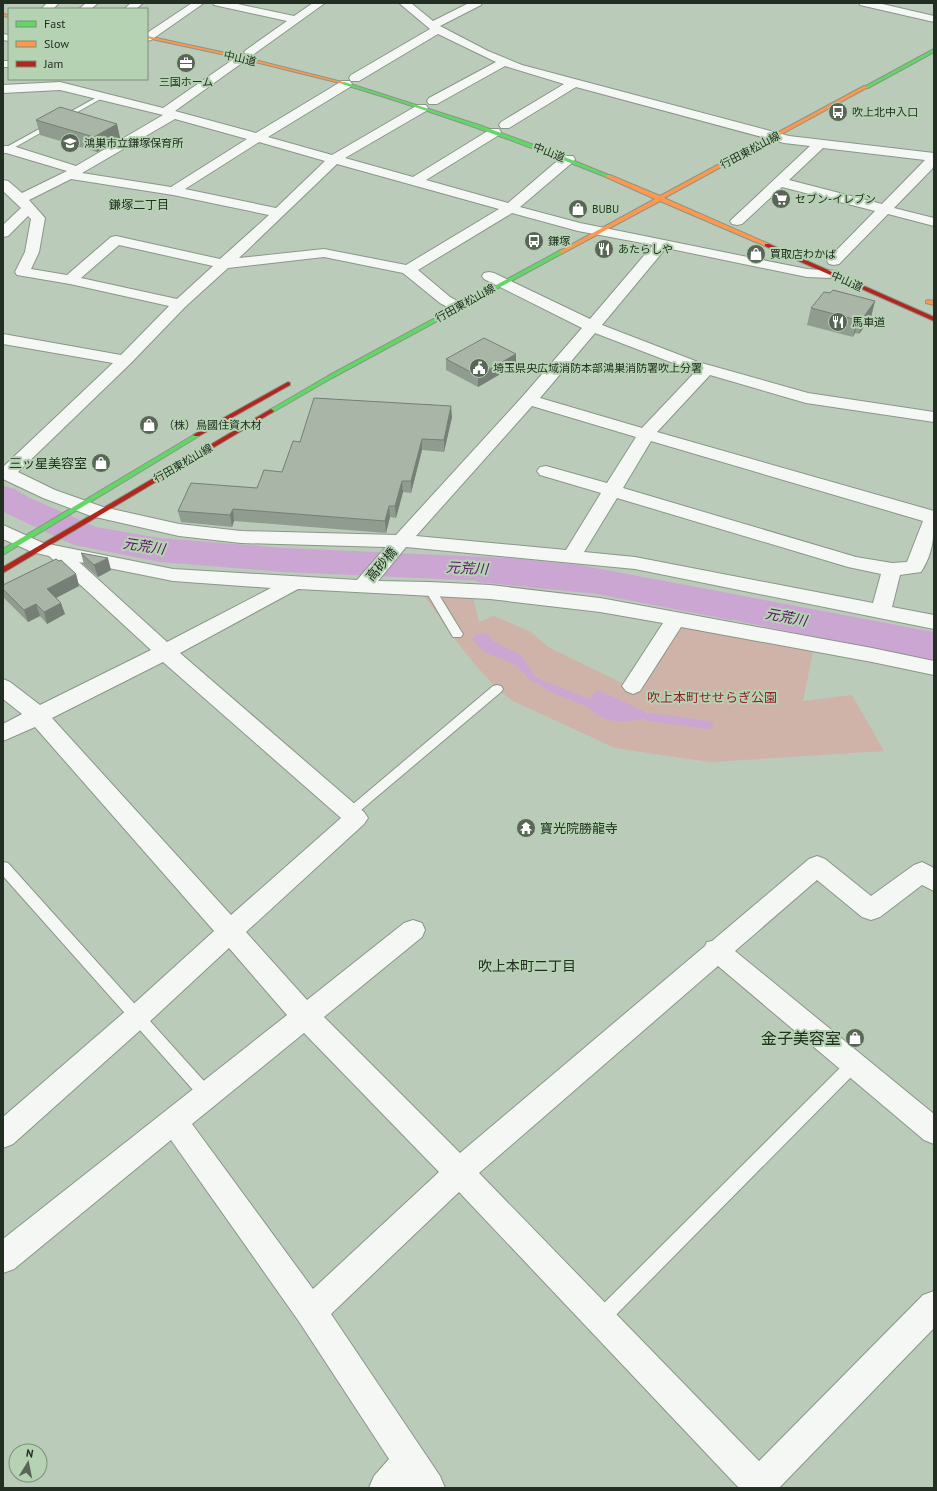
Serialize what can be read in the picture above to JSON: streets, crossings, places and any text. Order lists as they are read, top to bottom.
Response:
{
  "streets": {
    "main road": ["中山道", "行田東松山線"],
    "street": ["高砂橋"]
  },
  "crossings": [
    ["中山道", "行田東松山線"]
  ],
  "districts": ["鎌塚二丁目", "吹上本町二丁目"],
  "water": ["元荒川"],
  "parks": ["吹上本町せせらぎ公園"],
  "places": {
    "office": ["三国ホーム"],
    "bus stop": ["吹上北中入口", "鎌塚"],
    "school or university": ["鴻巣市立鎌塚保育所"],
    "supermarket": ["セブン-イレブン"],
    "shop": [
      "BUBU",
      "買取店わかば",
      "（株）鳥國住資木材",
      "三ッ星美容室",
      "金子美容室"
    ],
    "restaurant": ["あたらしや", "馬車道"],
    "public building": ["埼玉県央広域消防本部鴻巣消防署吹上分署"],
    "temple": ["寶光院勝龍寺"]
  },
  "legend": ["Fast", "Slow", "Jam"],
  "north": "top"
}
